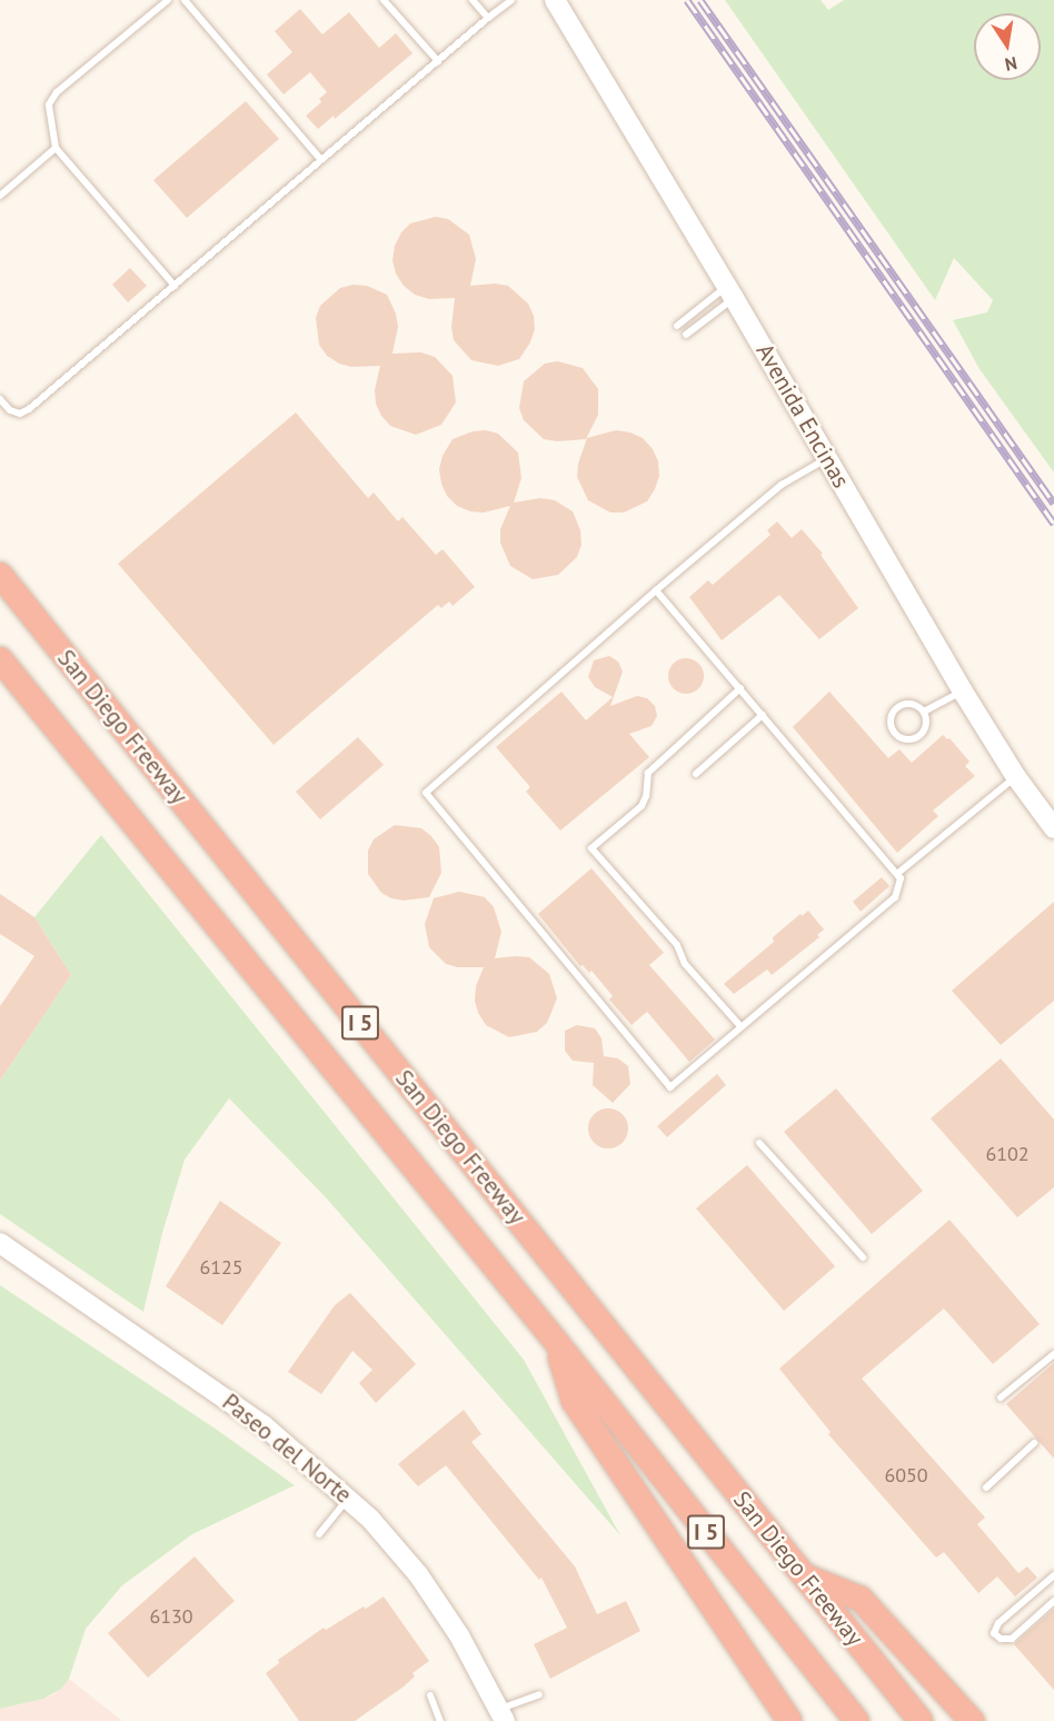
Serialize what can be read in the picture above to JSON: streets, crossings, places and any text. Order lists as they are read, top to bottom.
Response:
{
  "streets": {
    "highway": ["San Diego Freeway", "I 5"],
    "street": ["Avenida Encinas", "Paseo del Norte"]
  },
  "house_numbers": [
    "6102",
    "6125",
    "6050",
    "6130"
  ],
  "north": "bottom"
}
